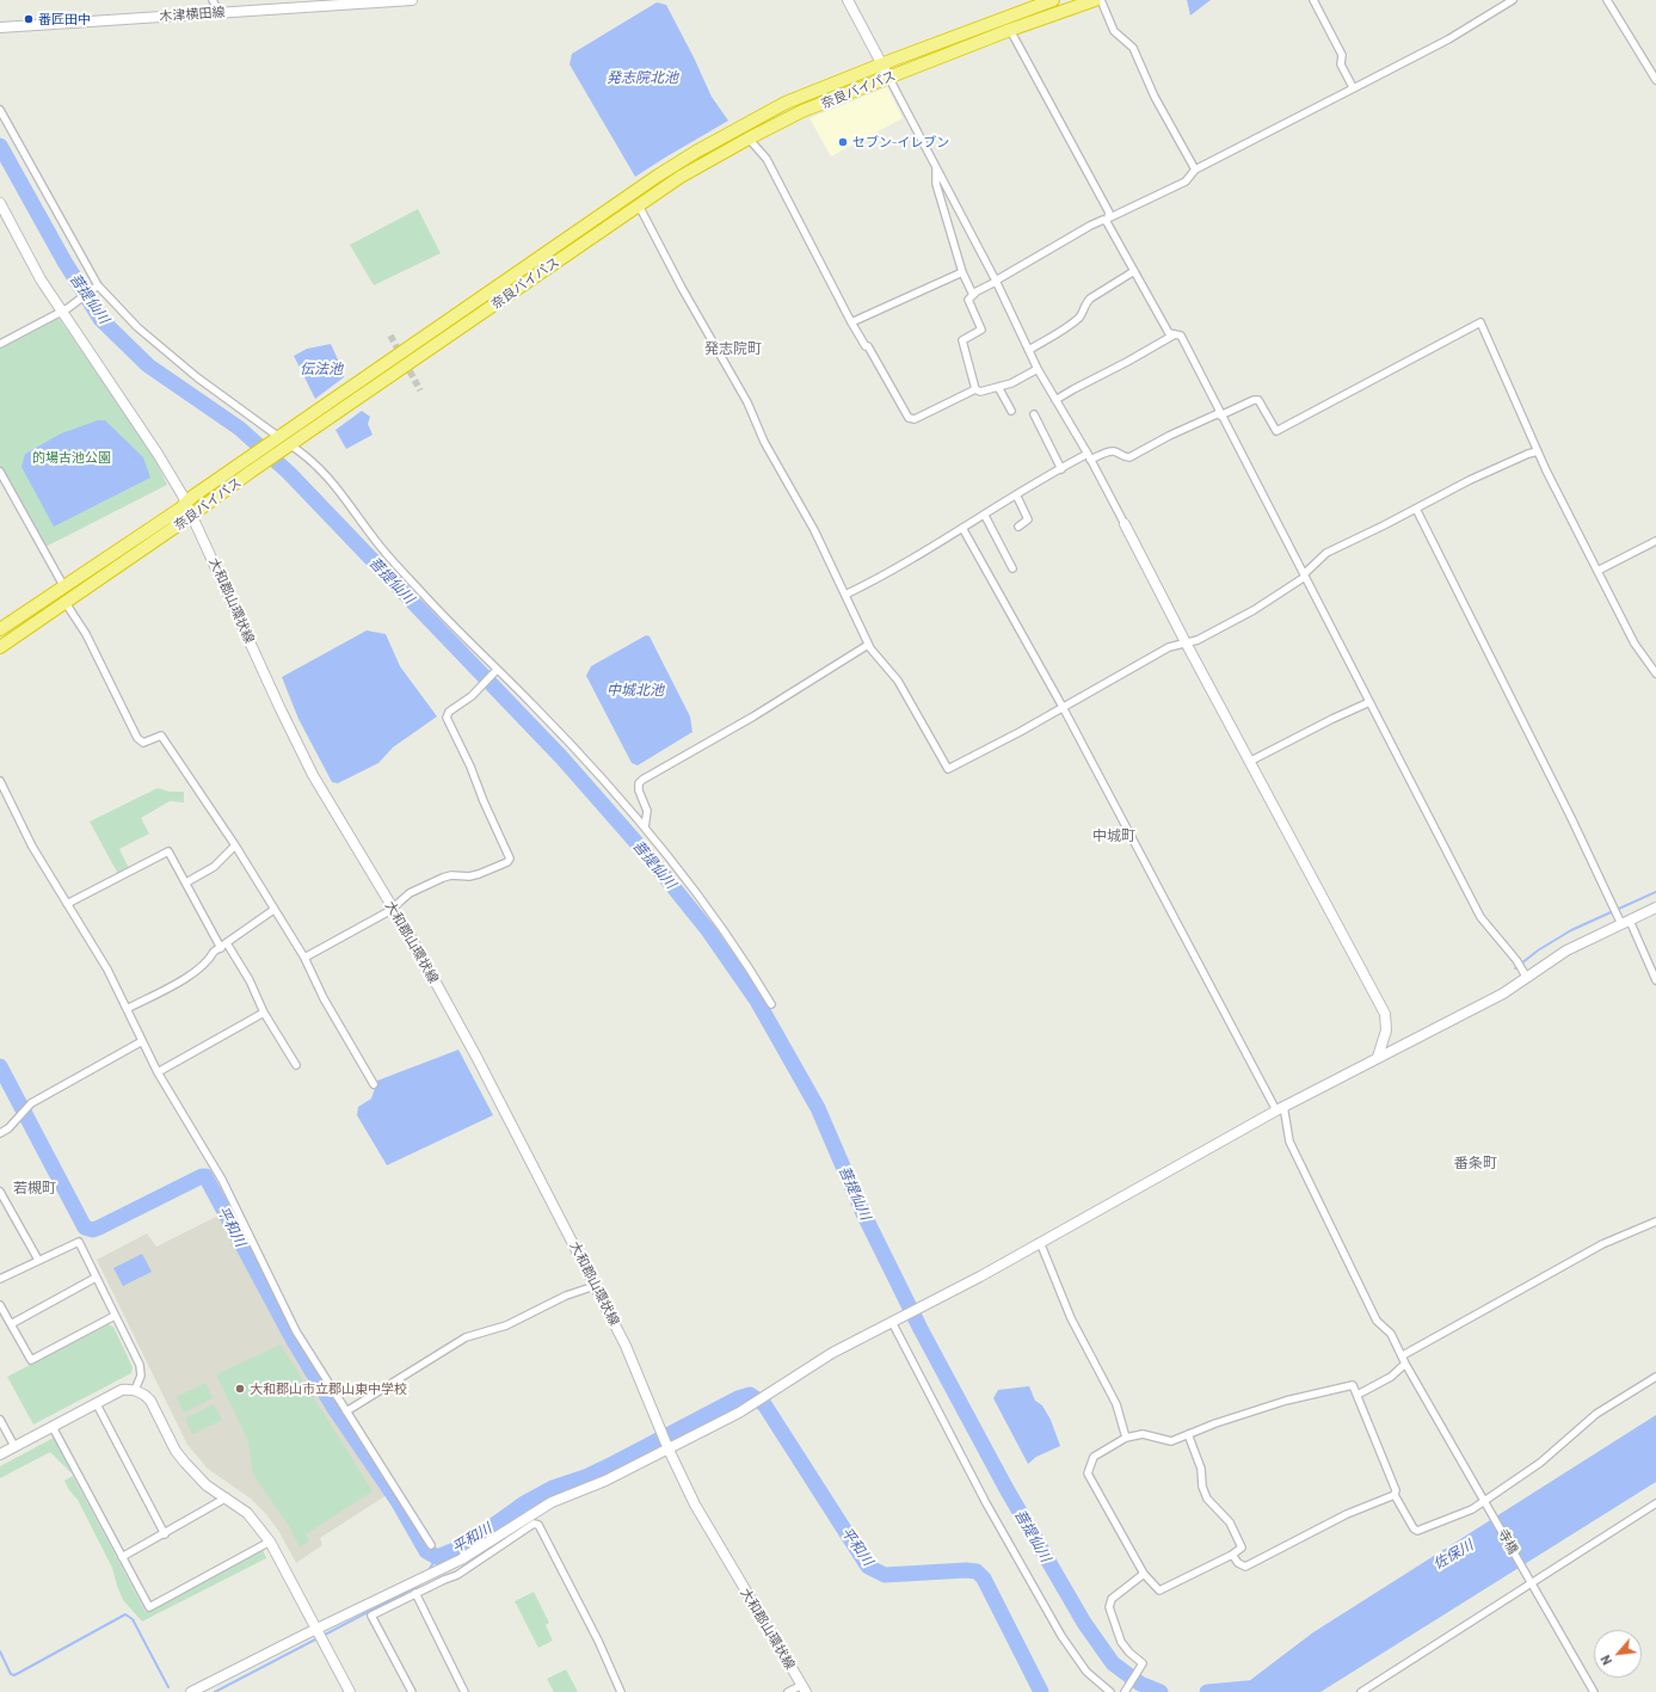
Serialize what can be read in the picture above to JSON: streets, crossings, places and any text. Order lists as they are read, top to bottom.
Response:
{
  "streets": {
    "highway": ["奈良バイパス"],
    "street": ["木津横田線", "大和郡山環状線", "寺橋"]
  },
  "crossings": [
    ["奈良バイパス", "大和郡山環状線"]
  ],
  "districts": [
    "発志院町",
    "中城町",
    "番条町",
    "若槻町"
  ],
  "water": [
    "発志院北池",
    "菩提仙川",
    "伝法池",
    "中城北池",
    "平和川",
    "佐保川"
  ],
  "parks": ["的場古池公園"],
  "places": ["番匠田中", "セブン-イレブン", "大和郡山市立郡山東中学校"],
  "north": "bottom left"
}
